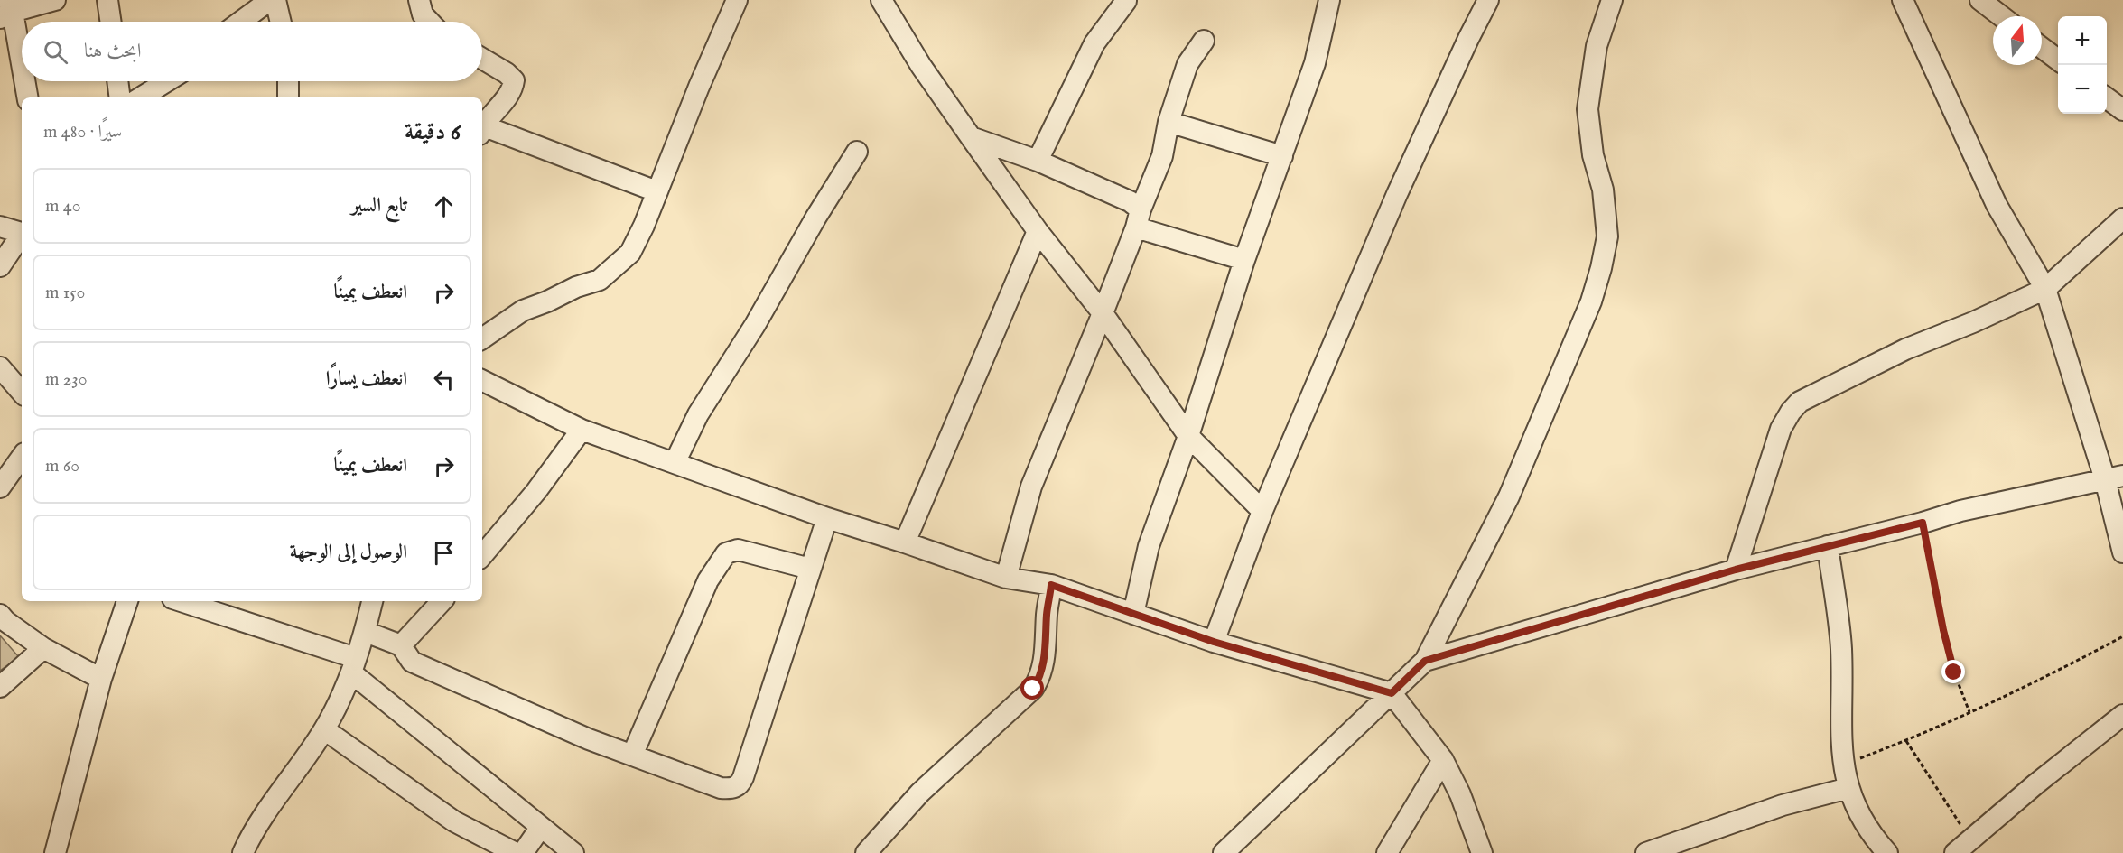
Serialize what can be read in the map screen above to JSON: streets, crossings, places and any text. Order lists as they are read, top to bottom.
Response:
{
  "north": "top",
  "page": {
    "map_buttons": ["+", "−"],
    "search": "ابحث هنا",
    "heading": ["6 دقيقة", "سيرًا · 480 m"],
    "list": [
      ["تابع السير", "40 m"],
      ["انعطف يمينًا", "150 m"],
      ["انعطف يسارًا", "230 m"],
      ["انعطف يمينًا", "60 m"],
      "الوصول إلى الوجهة"
    ]
  }
}
